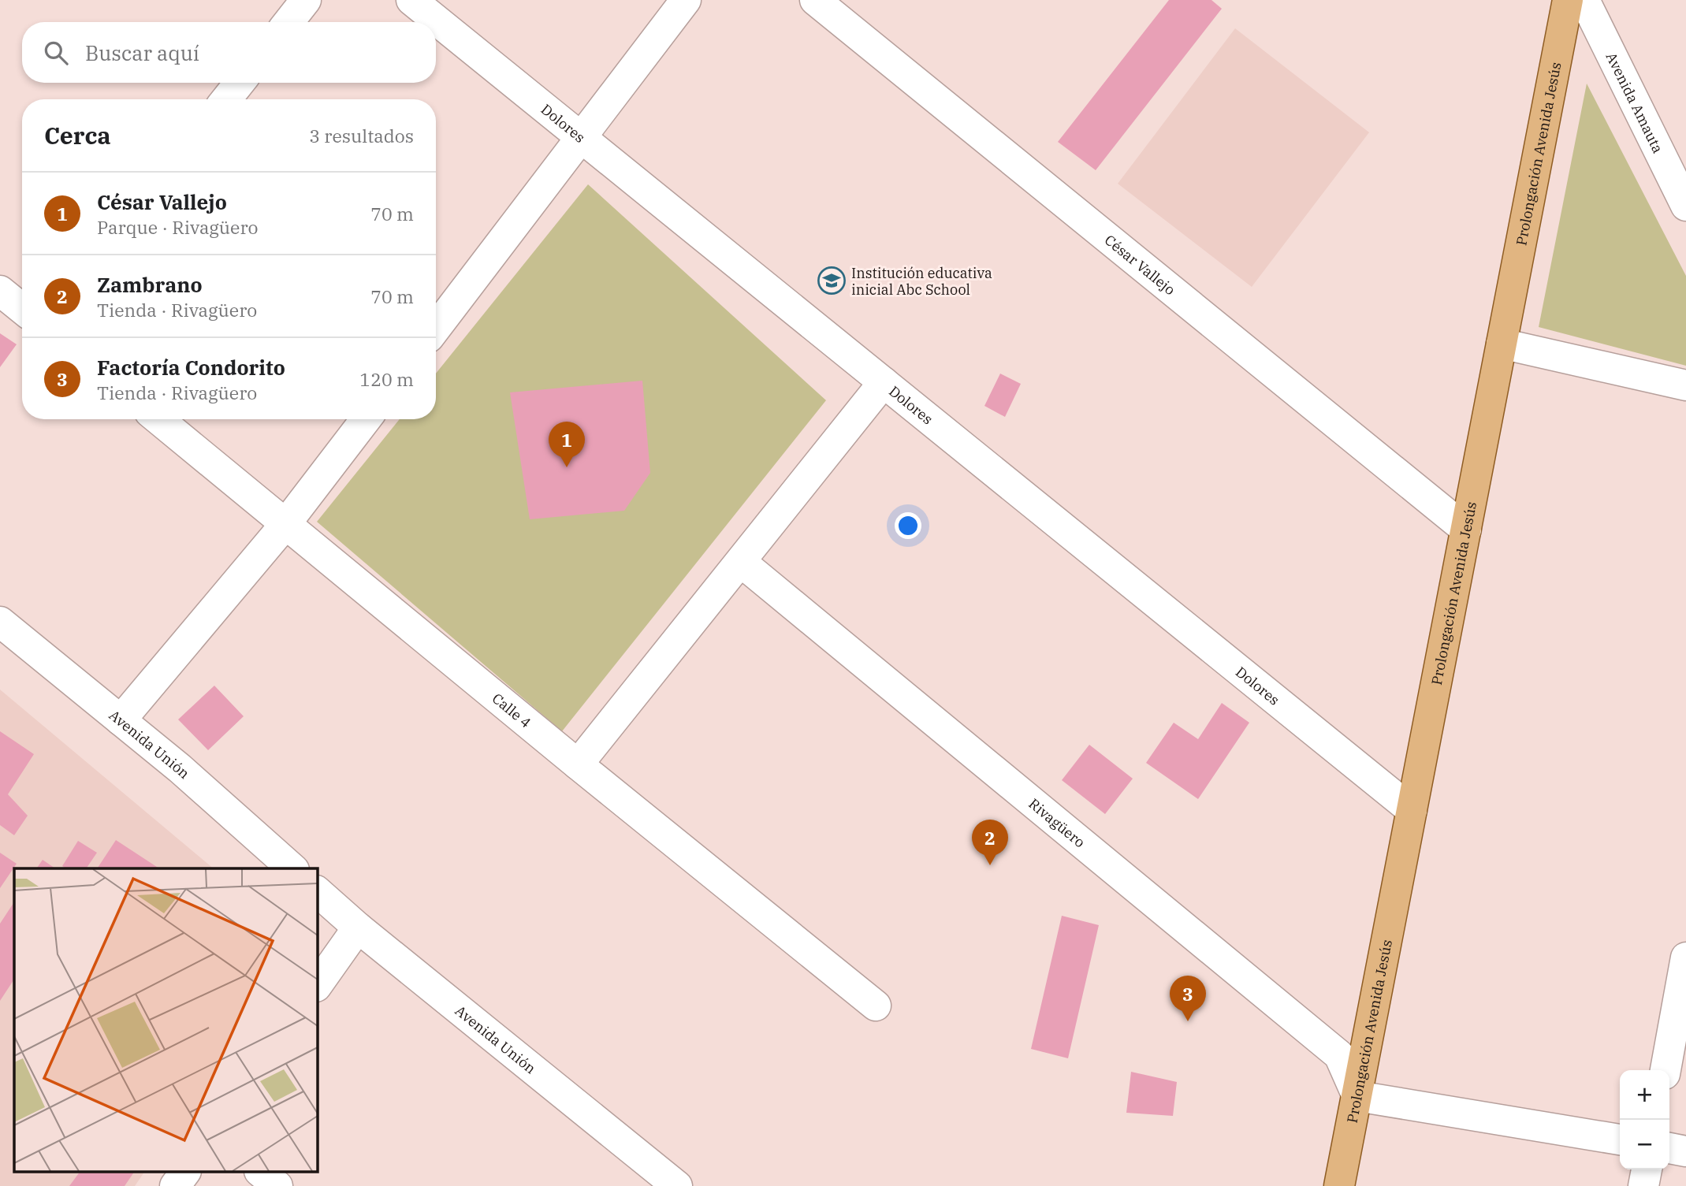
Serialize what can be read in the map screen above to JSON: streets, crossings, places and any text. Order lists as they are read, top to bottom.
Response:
{
  "streets": {
    "main road": ["Prolongación Avenida Jesús"],
    "street": [
      "Avenida Amauta",
      "Dolores",
      "César Vallejo",
      "Calle 4",
      "Avenida Unión",
      "Rivagüero"
    ]
  },
  "crossings": [
    ["Dolores", "Prolongación Avenida Jesús"],
    ["Prolongación Avenida Jesús", "César Vallejo"],
    ["Prolongación Avenida Jesús", "Rivagüero"]
  ],
  "places": {
    "school or university": ["Institución educativa inicial Abc School"]
  },
  "page": {
    "search": "Buscar aquí",
    "heading": ["Cerca", "3 resultados"],
    "list": [
      {
        "mark": "1",
        "name": "César Vallejo",
        "note": "Parque · Rivagüero",
        "value": "70 m"
      },
      {
        "mark": "2",
        "name": "Zambrano",
        "note": "Tienda · Rivagüero",
        "value": "70 m"
      },
      {
        "mark": "3",
        "name": "Factoría Condorito",
        "note": "Tienda · Rivagüero",
        "value": "120 m"
      }
    ],
    "pins": ["1", "2", "3"],
    "map_buttons": ["+", "−"]
  }
}
